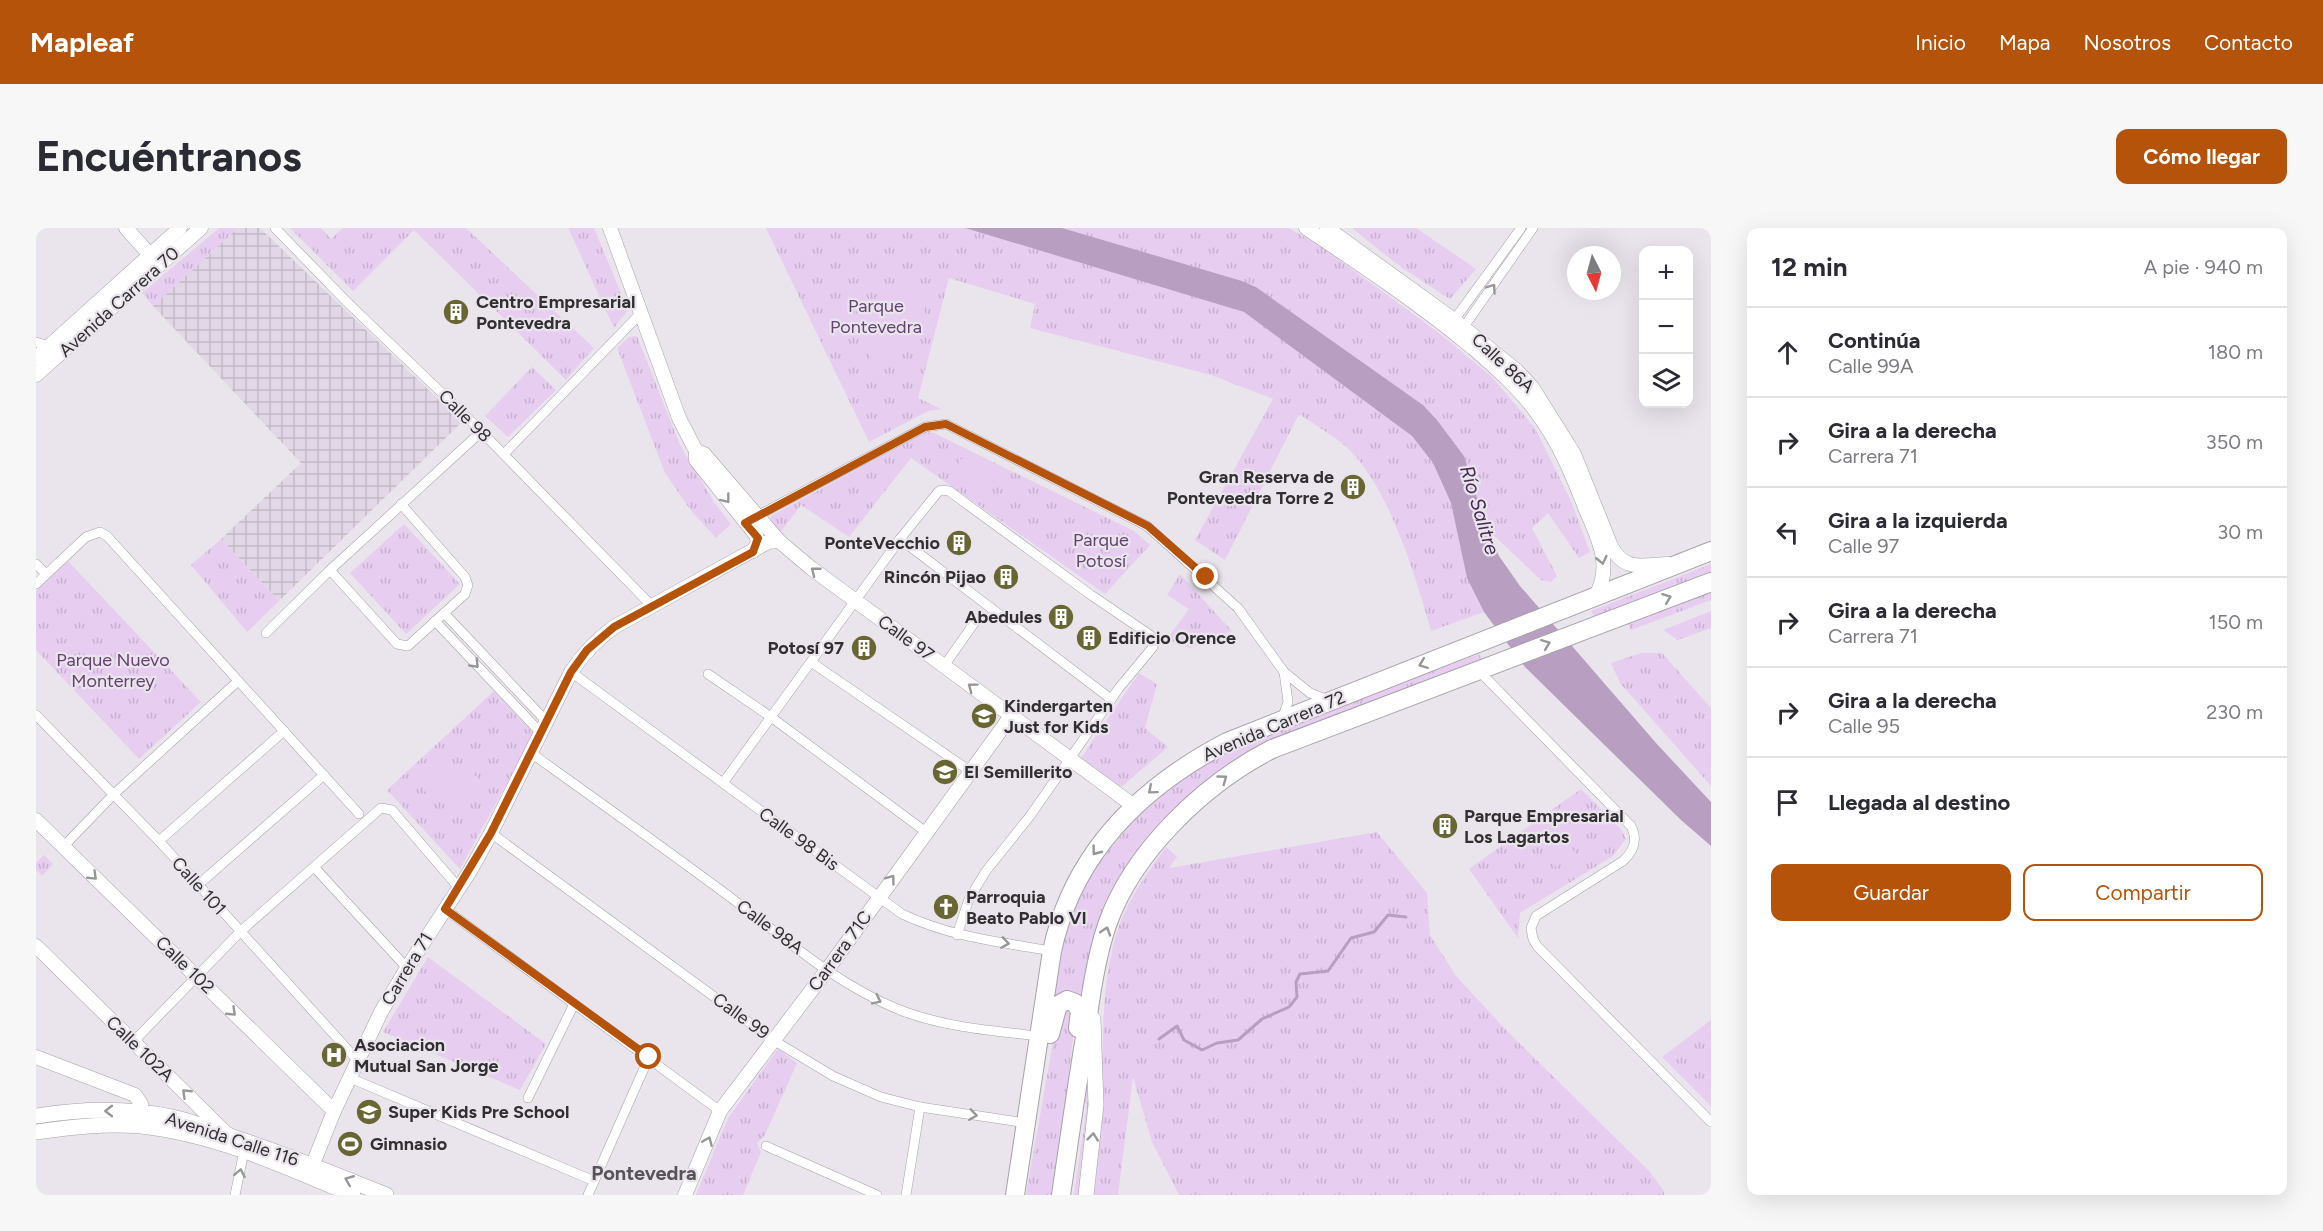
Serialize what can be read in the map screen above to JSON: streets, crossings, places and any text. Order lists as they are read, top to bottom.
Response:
{
  "streets": {
    "highway": ["Avenida Carrera 72"],
    "main road": ["Avenida Calle 116"],
    "street": [
      "Avenida Carrera 70",
      "Calle 86A",
      "Calle 98",
      "Calle 97",
      "Calle 98 Bis",
      "Calle 101",
      "Calle 98A",
      "Carrera 71C",
      "Calle 102",
      "Carrera 71",
      "Calle 99",
      "Calle 102A"
    ]
  },
  "crossings": [
    ["Calle 86A", "Avenida Carrera 72"],
    ["Calle 98", "Carrera 71"],
    ["Calle 97", "Avenida Carrera 72"],
    ["Calle 97", "Carrera 71C"],
    ["Calle 97", "Carrera 71"],
    ["Avenida Carrera 72", "Calle 98 Bis"],
    ["Avenida Carrera 72", "Calle 98A"],
    ["Avenida Carrera 72", "Calle 99"],
    ["Calle 98 Bis", "Carrera 71C"],
    ["Calle 98 Bis", "Carrera 71"],
    ["Calle 101", "Carrera 71"],
    ["Calle 98A", "Carrera 71C"],
    ["Calle 98A", "Carrera 71"],
    ["Carrera 71C", "Calle 99"],
    ["Calle 102", "Carrera 71"],
    ["Carrera 71", "Calle 99"],
    ["Carrera 71", "Avenida Calle 116"],
    ["Calle 102A", "Avenida Calle 116"]
  ],
  "one_way": ["Calle 98A", "Calle 102", "Calle 102A"],
  "districts": ["Pontevedra"],
  "water": ["Río Salitre"],
  "parks": ["Parque Pontevedra", "Parque Potosí", "Parque Nuevo Monterrey"],
  "places": {
    "building": [
      "Centro Empresarial Pontevedra",
      "Gran Reserva de Ponteveedra Torre 2",
      "PonteVecchio",
      "Rincón Pijao",
      "Abedules",
      "Edificio Orence",
      "Potosí 97",
      "Parque Empresarial Los Lagartos"
    ],
    "school or university": ["Kindergarten Just for Kids", "El Semillerito", "Super Kids Pre School"],
    "church": ["Parroquia Beato Pablo VI"],
    "hospital": ["Asociacion Mutual San Jorge"],
    "sports": ["Gimnasio"]
  },
  "north": "bottom",
  "page": {
    "header": "Mapleaf",
    "nav": [
      "Inicio",
      "Mapa",
      "Nosotros",
      "Contacto"
    ],
    "buttons": [
      "Cómo llegar",
      ["Guardar", "Compartir"]
    ],
    "title": "Encuéntranos",
    "heading": ["12 min", "A pie · 940 m"],
    "map_buttons": ["+", "−"],
    "list": [
      ["Continúa", "Calle 99A", "180 m"],
      ["Gira a la derecha", "Carrera 71", "350 m"],
      ["Gira a la izquierda", "Calle 97", "30 m"],
      ["Gira a la derecha", "Carrera 71", "150 m"],
      ["Gira a la derecha", "Calle 95", "230 m"],
      "Llegada al destino"
    ]
  }
}
